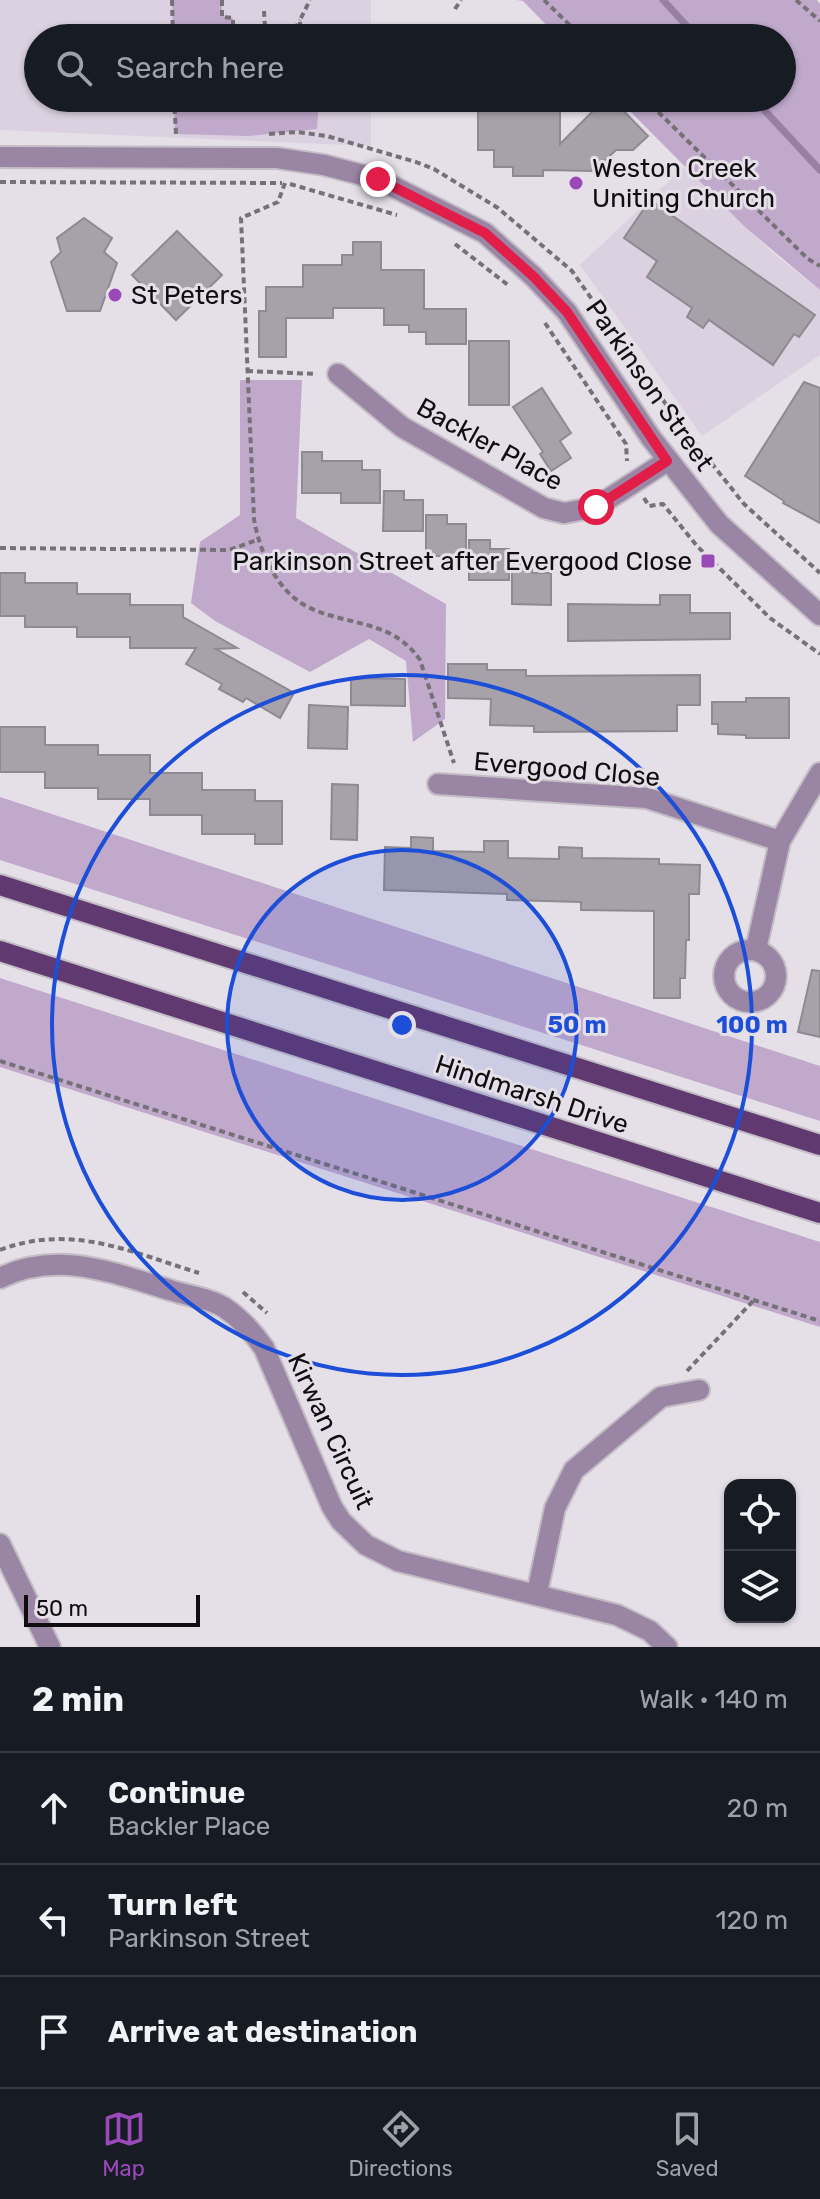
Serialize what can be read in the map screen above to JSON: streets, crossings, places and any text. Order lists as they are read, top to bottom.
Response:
{
  "streets": {
    "main road": ["Hindmarsh Drive"],
    "street": [
      "Parkinson Street",
      "Backler Place",
      "Evergood Close",
      "Kirwan Circuit"
    ]
  },
  "crossings": [
    ["Parkinson Street", "Backler Place"]
  ],
  "places": {
    "other": ["Weston Creek Uniting Church", "St Peters"],
    "transit": ["Parkinson Street after Evergood Close"]
  },
  "scale_bar": "50 m",
  "page": {
    "search": "Search here",
    "scale": "50 m",
    "heading": ["2 min", "Walk · 140 m"],
    "list": [
      ["Continue", "Backler Place", "20 m"],
      ["Turn left", "Parkinson Street", "120 m"],
      "Arrive at destination"
    ],
    "nav": ["Map", "Directions", "Saved"]
  },
  "rings": ["50 m", "100 m"]
}
